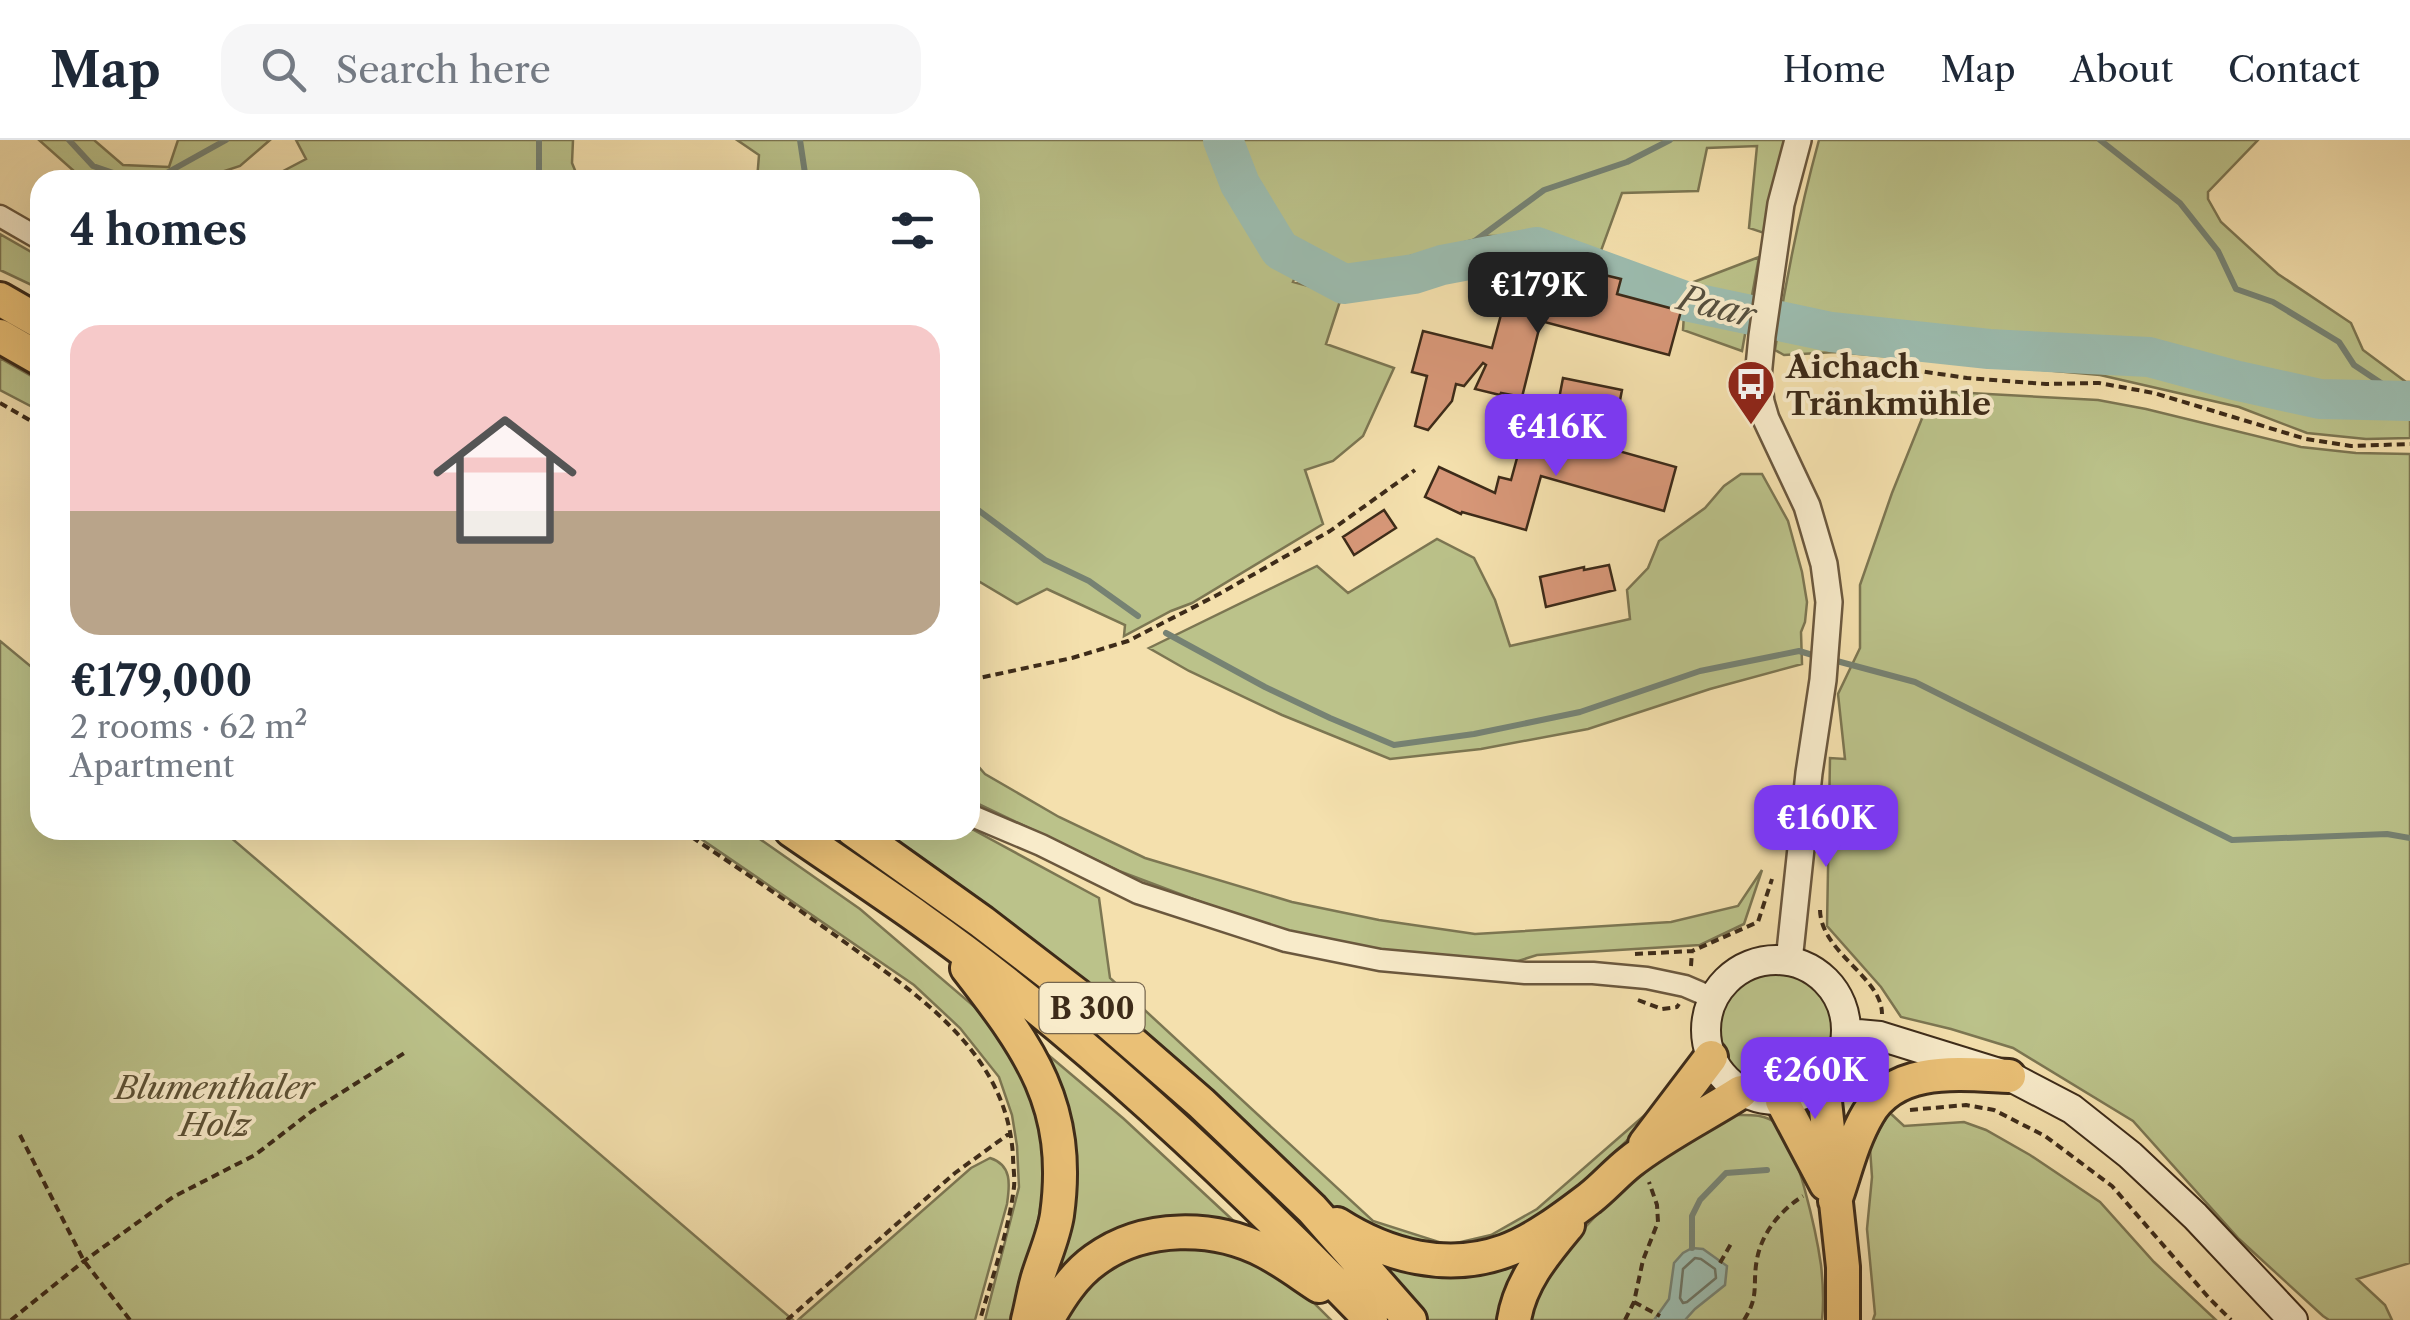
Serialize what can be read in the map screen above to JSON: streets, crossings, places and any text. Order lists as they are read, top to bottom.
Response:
{
  "streets": {
    "highway": ["B 300"]
  },
  "water": ["Paar"],
  "parks": ["Blumenthaler Holz"],
  "places": {
    "bus stop": ["Aichach Tränkmühle"]
  },
  "page": {
    "header": "Map",
    "search": "Search here",
    "nav": [
      "Home",
      "Map",
      "About",
      "Contact"
    ],
    "heading": "4 homes",
    "price": [
      "€179K",
      "€416K",
      "€160K",
      "€260K"
    ],
    "list": [
      {
        "name": "€179,000",
        "note": "2 rooms · 62 m² · Apartment"
      }
    ]
  }
}
